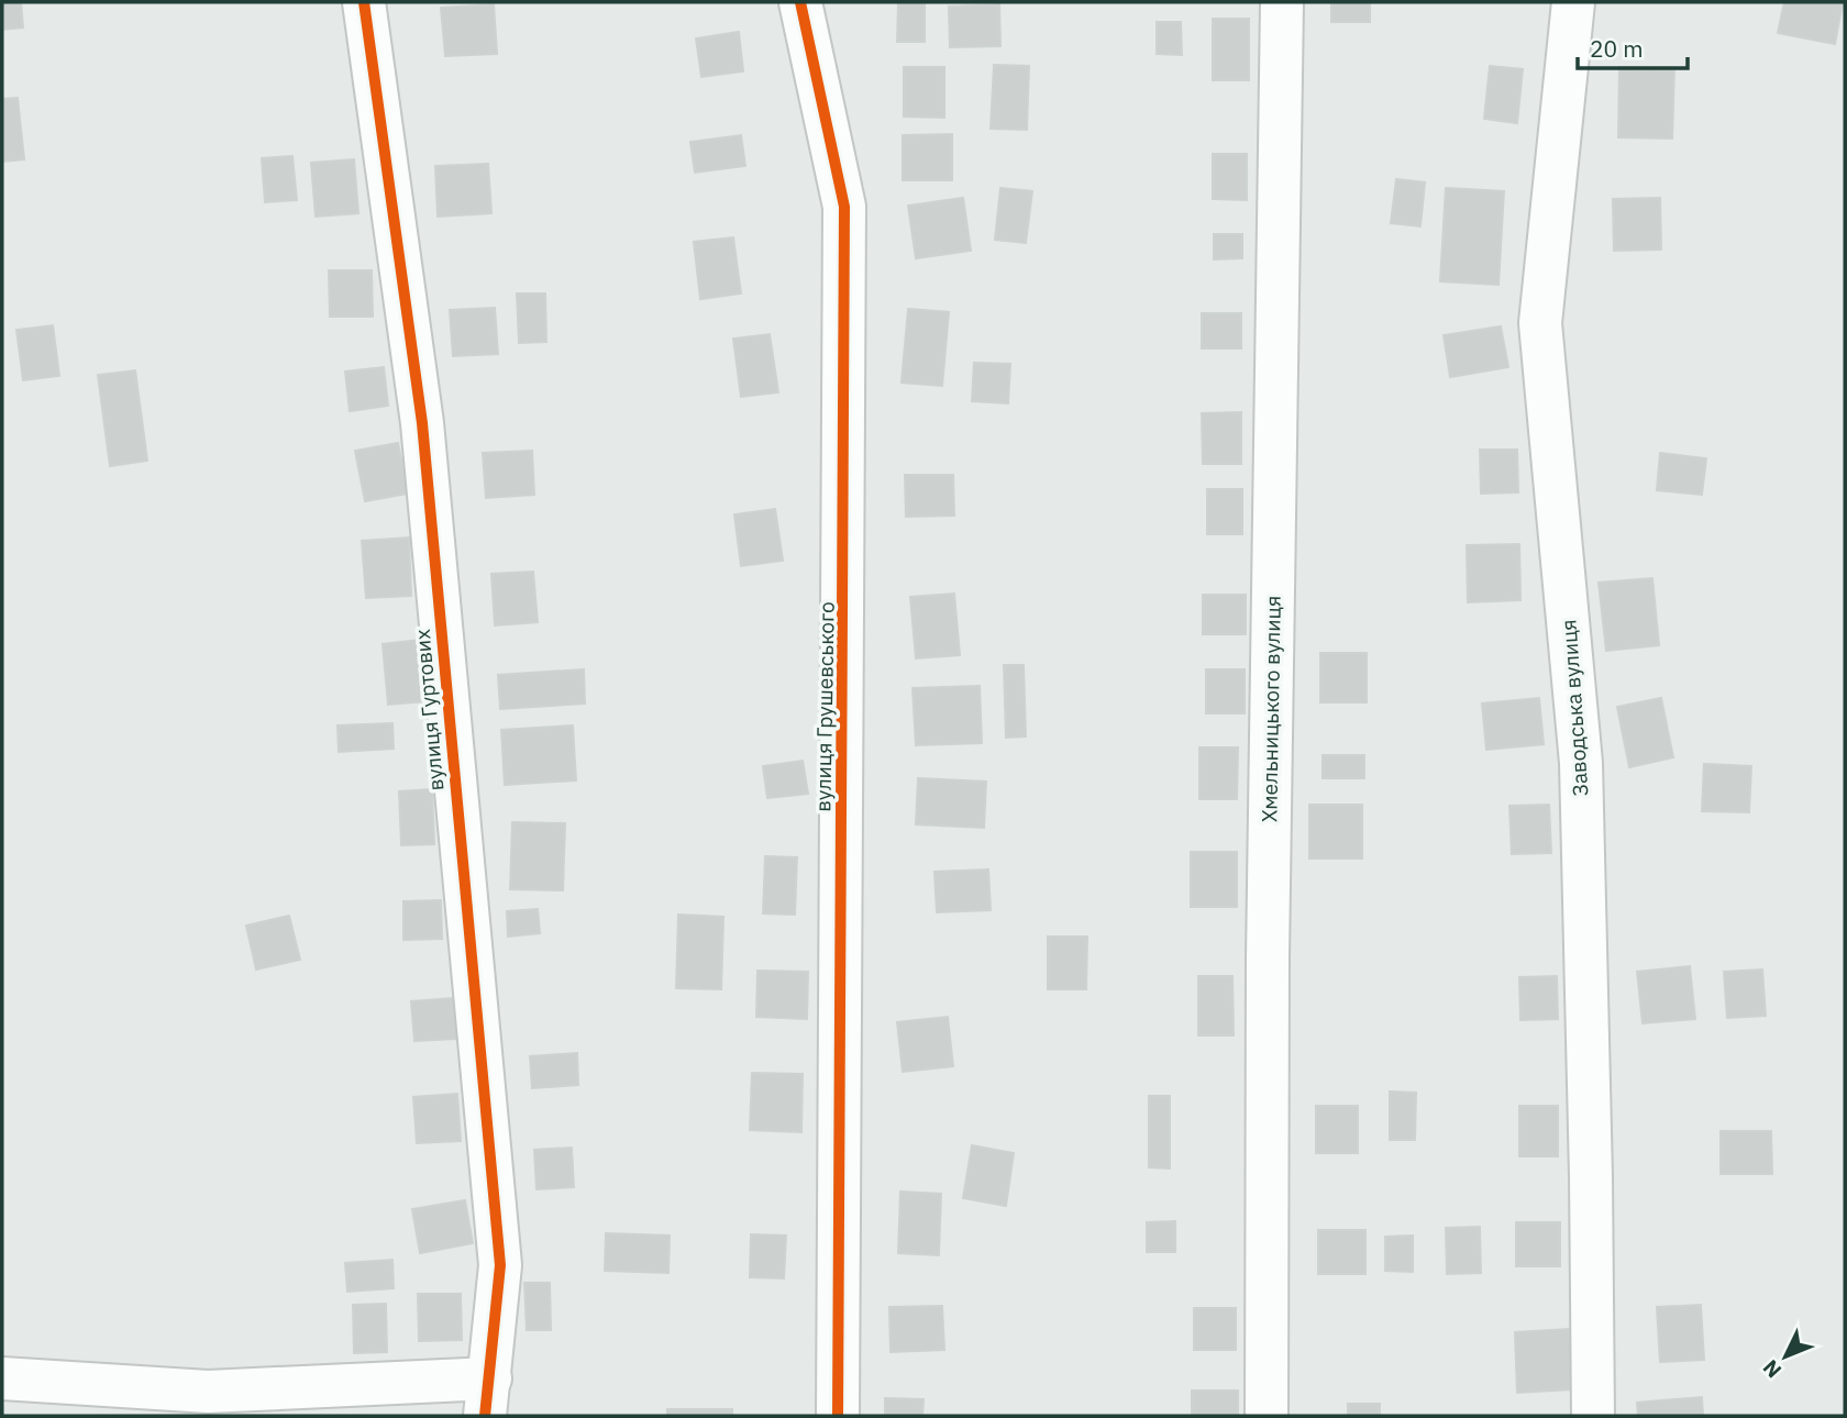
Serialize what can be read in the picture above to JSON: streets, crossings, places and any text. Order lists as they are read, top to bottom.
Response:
{
  "streets": {
    "street": [
      "вулиця Грушевського",
      "Заводська вулиця",
      "Хмельницького вулиця",
      "вулиця Гуртових"
    ]
  },
  "scale_bar": "20 m",
  "north": "bottom left"
}
